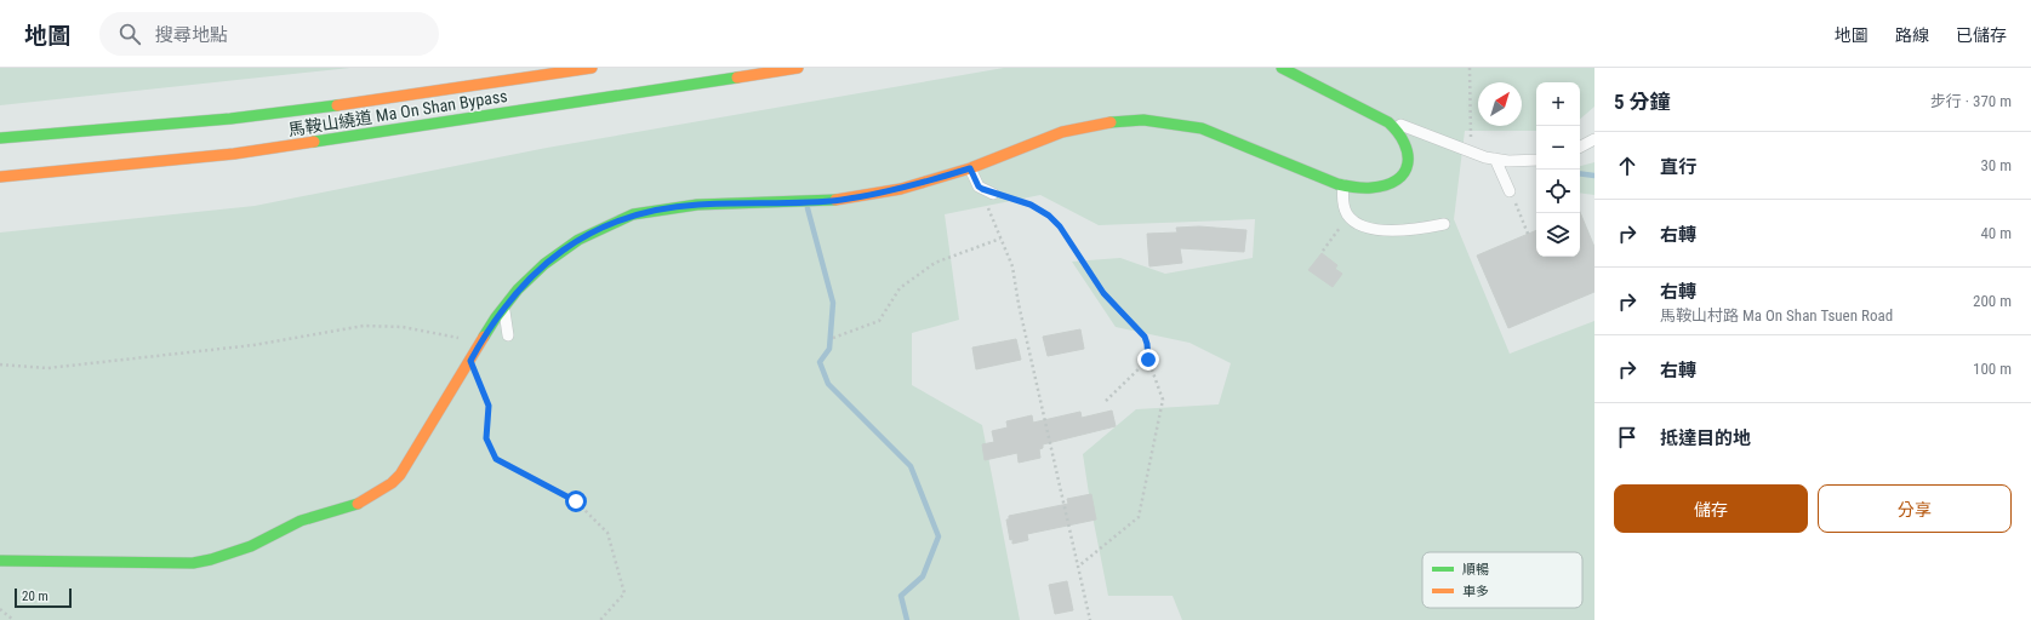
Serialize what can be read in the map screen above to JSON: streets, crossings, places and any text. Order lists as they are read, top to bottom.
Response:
{
  "streets": {
    "street": ["馬鞍山繞道 Ma On Shan Bypass"]
  },
  "legend": ["順暢", "車多"],
  "scale_bar": "20 m",
  "north": "top right",
  "page": {
    "header": "地圖",
    "search": "搜尋地點",
    "nav": ["地圖", "路線", "已儲存"],
    "heading": ["5 分鐘", "步行 · 370 m"],
    "map_buttons": ["+", "−"],
    "list": [
      ["直行", "30 m"],
      ["右轉", "40 m"],
      ["右轉", "馬鞍山村路 Ma On Shan Tsuen Road", "200 m"],
      ["右轉", "100 m"],
      "抵達目的地"
    ],
    "buttons": ["儲存", "分享"],
    "scale": "20 m"
  }
}
